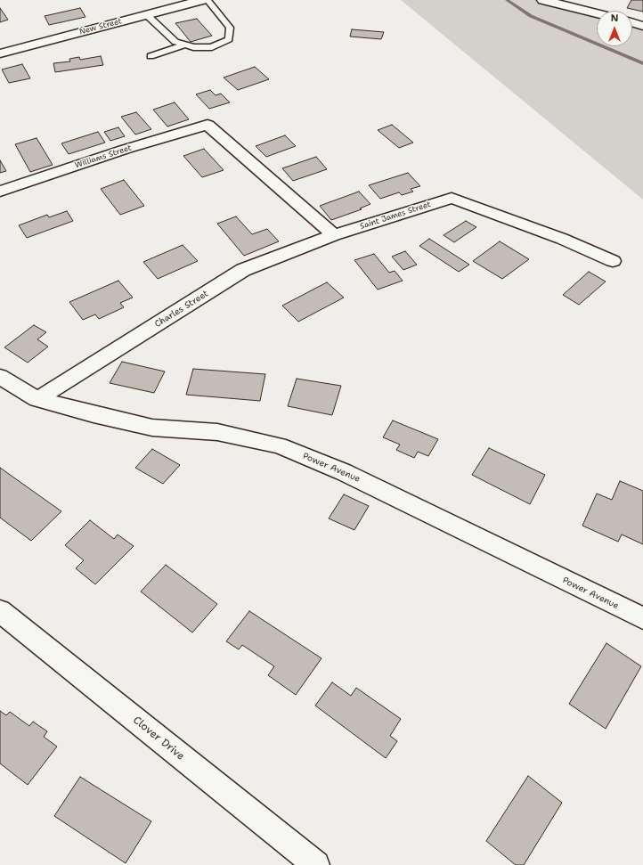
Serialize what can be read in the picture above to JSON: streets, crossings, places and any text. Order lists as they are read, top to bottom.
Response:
{
  "streets": {
    "street": [
      "New Street",
      "Williams Street",
      "Saint James Street",
      "Charles Street",
      "Power Avenue",
      "Clover Drive"
    ]
  },
  "crossings": [
    ["Williams Street", "Saint James Street"],
    ["Williams Street", "Charles Street"],
    ["Saint James Street", "Charles Street"],
    ["Charles Street", "Power Avenue"]
  ],
  "north": "top"
}
